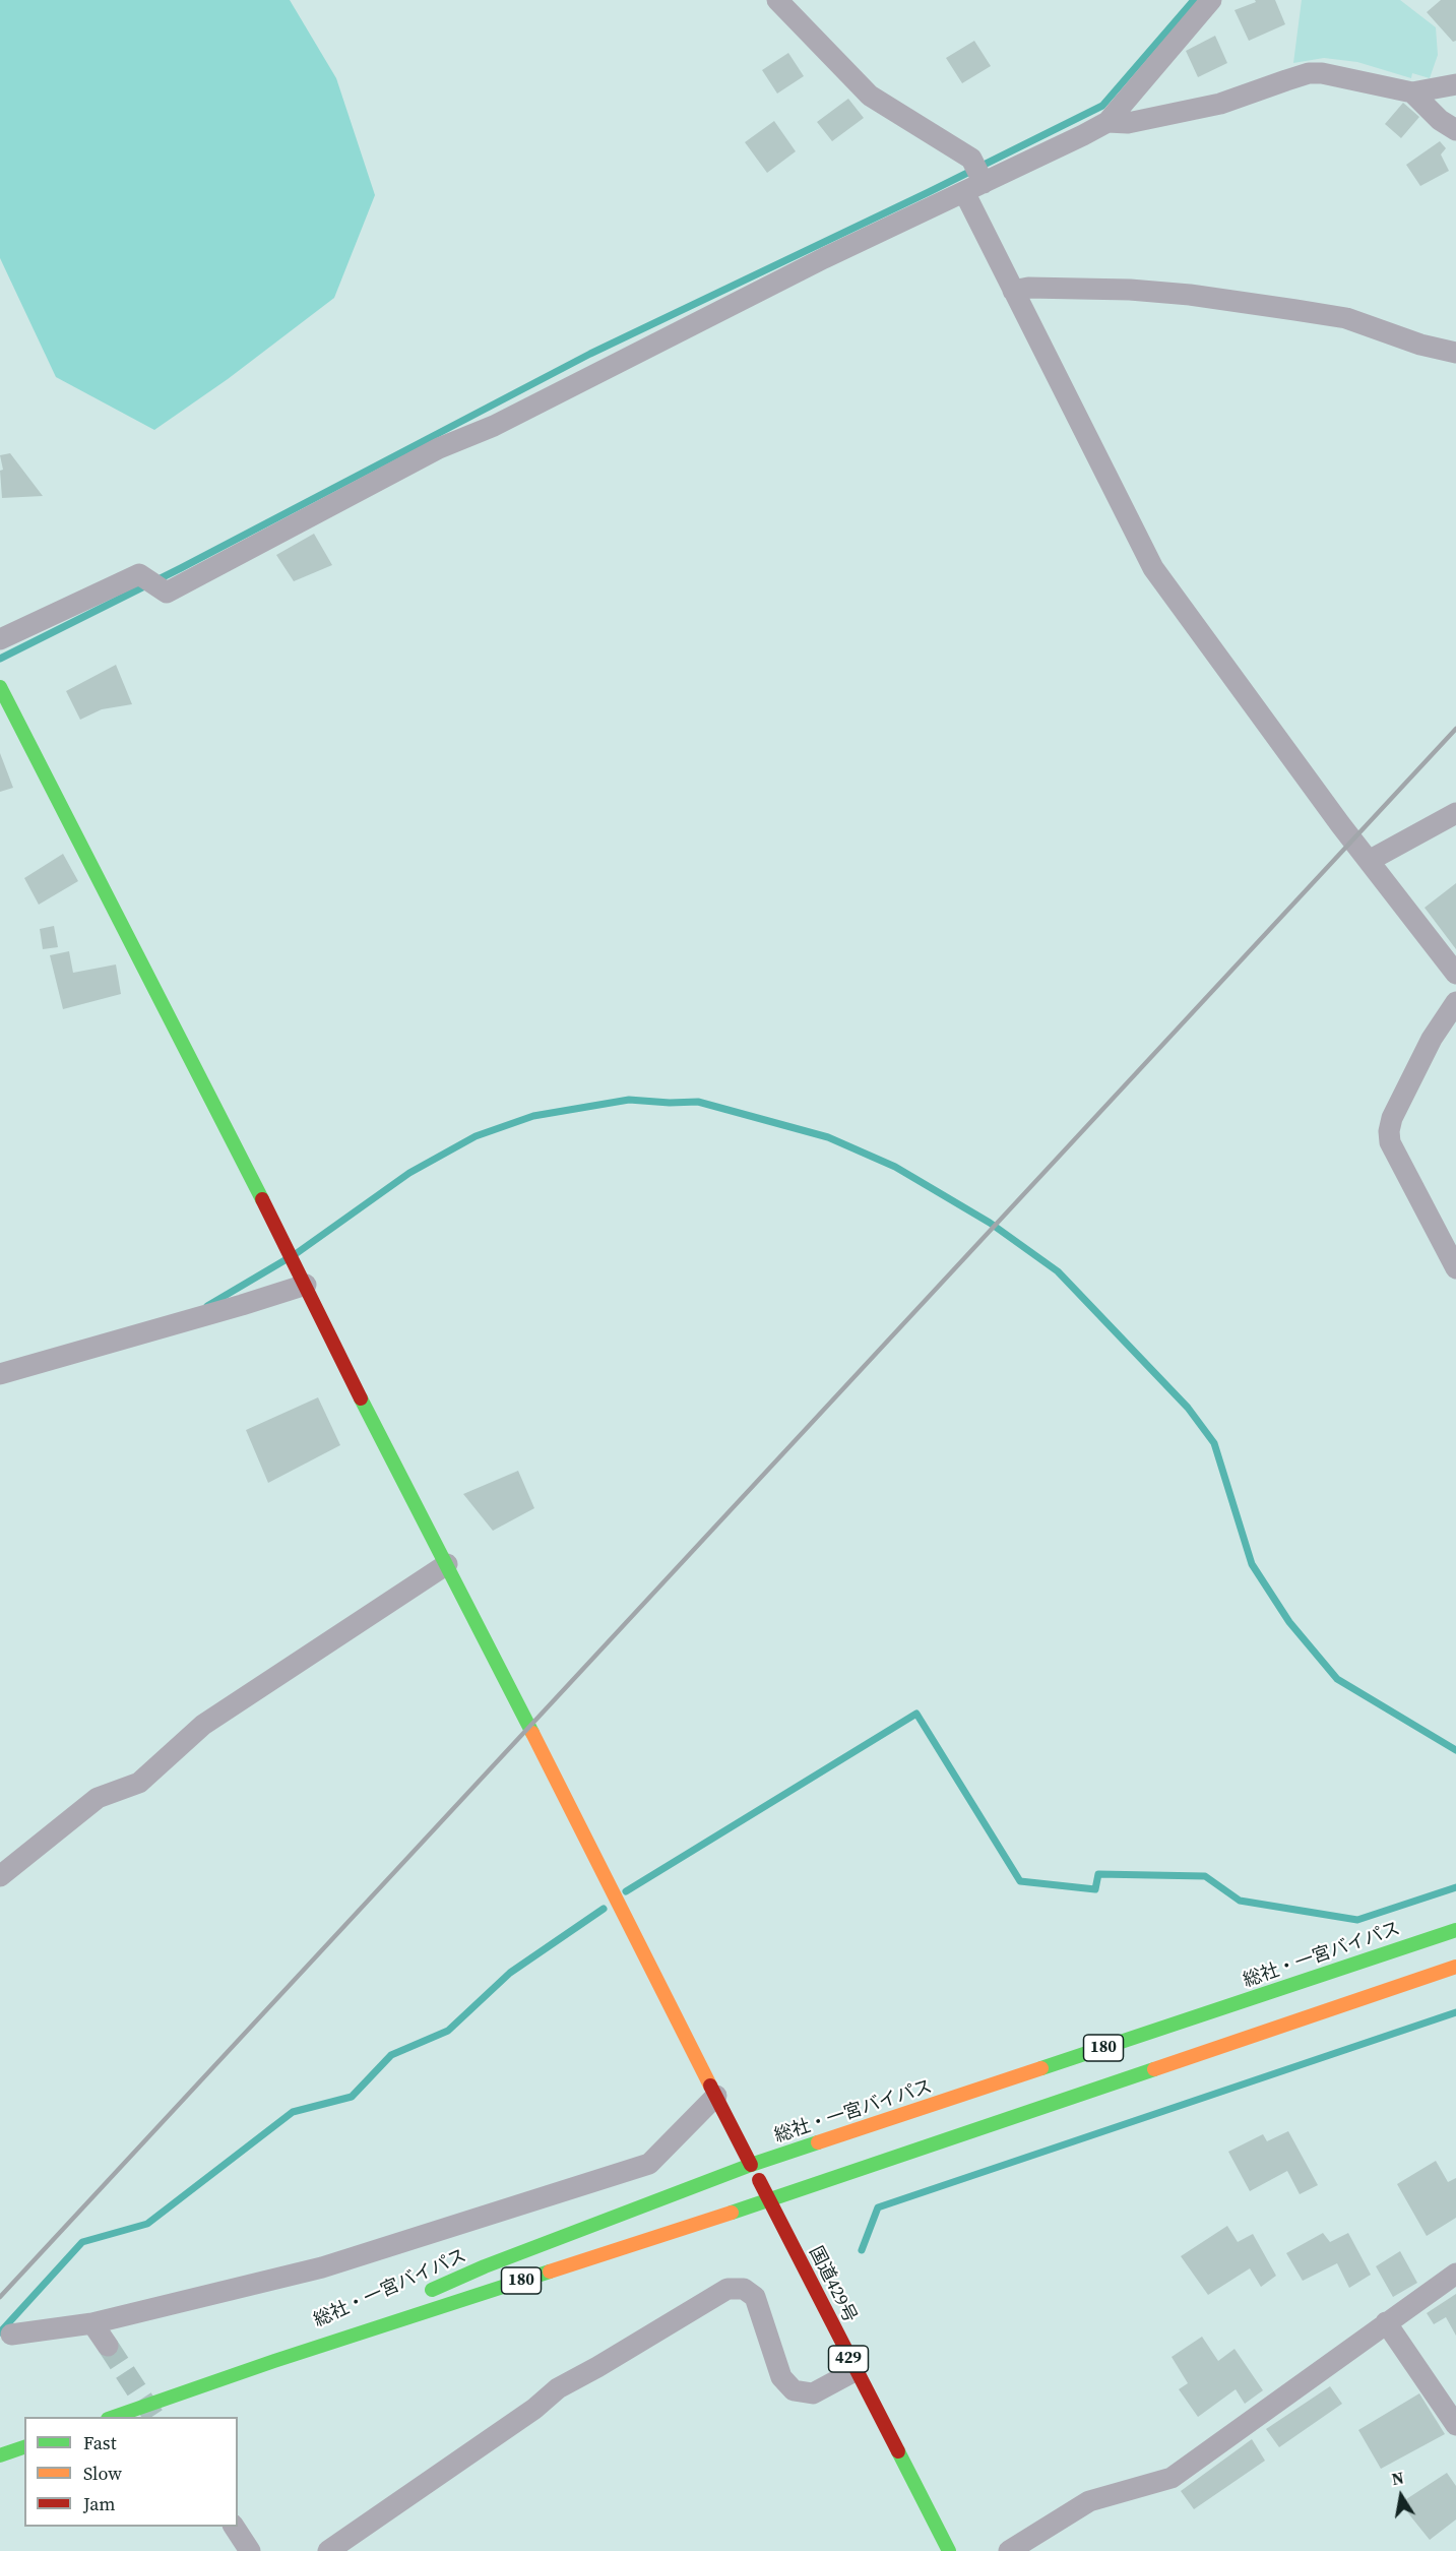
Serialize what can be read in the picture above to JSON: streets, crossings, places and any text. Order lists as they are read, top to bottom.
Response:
{
  "streets": {
    "main road": [
      "総社・一宮バイパス",
      "180",
      "国道429号",
      "429"
    ]
  },
  "crossings": [
    ["総社・一宮バイパス", "国道429号"]
  ],
  "legend": ["Fast", "Slow", "Jam"],
  "north": "top"
}
